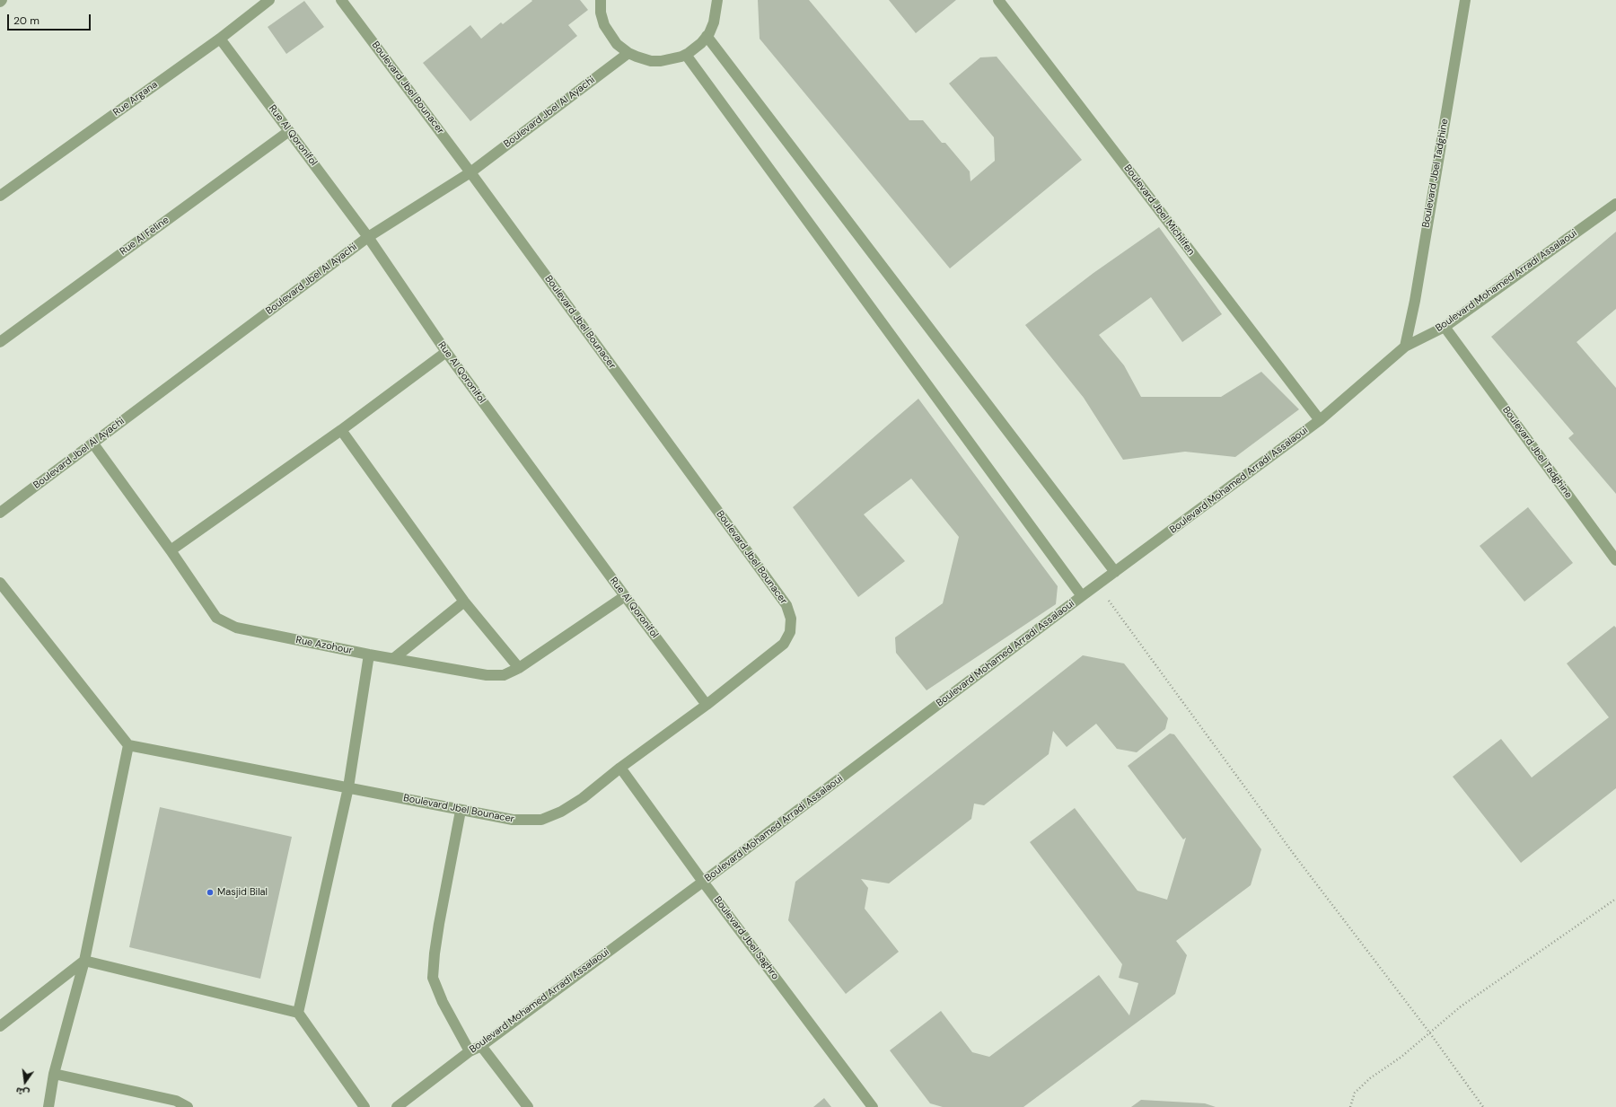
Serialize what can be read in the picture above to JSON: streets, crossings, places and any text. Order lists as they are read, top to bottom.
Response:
{
  "streets": {
    "street": [
      "Boulevard Jbel Bounacer",
      "Rue Argana",
      "Boulevard Jbel Al Ayachi",
      "Rue Al Qoronifol",
      "Boulevard Jbel Tadghine",
      "Boulevard Jbel Michlifen",
      "Rue Al Feline",
      "Boulevard Mohamed Arradi Assalaoui",
      "Rue Azohour",
      "Boulevard Jbel Saghro"
    ]
  },
  "crossings": [
    ["Boulevard Jbel Bounacer", "Boulevard Jbel Al Ayachi"],
    ["Boulevard Jbel Bounacer", "Rue Al Qoronifol"],
    ["Boulevard Jbel Bounacer", "Boulevard Jbel Saghro"],
    ["Rue Argana", "Rue Al Qoronifol"],
    ["Boulevard Jbel Al Ayachi", "Rue Al Qoronifol"],
    ["Boulevard Jbel Al Ayachi", "Rue Azohour"],
    ["Rue Al Qoronifol", "Rue Al Feline"],
    ["Rue Al Qoronifol", "Rue Azohour"],
    ["Boulevard Jbel Tadghine", "Boulevard Mohamed Arradi Assalaoui"],
    ["Boulevard Jbel Michlifen", "Boulevard Mohamed Arradi Assalaoui"],
    ["Boulevard Mohamed Arradi Assalaoui", "Boulevard Jbel Saghro"]
  ],
  "places": ["Masjid Bilal"],
  "scale_bar": "20 m",
  "north": "bottom"
}
